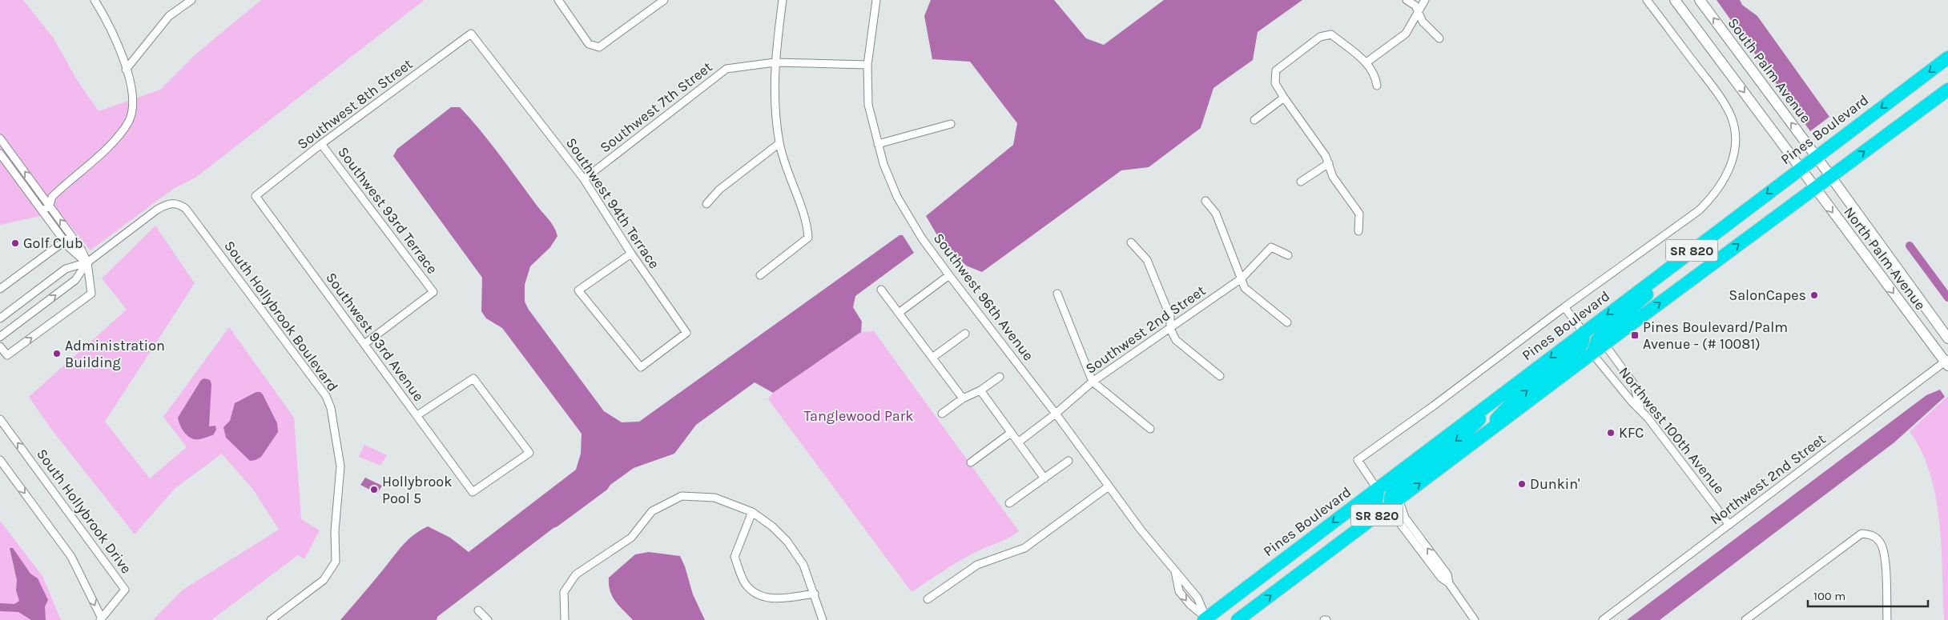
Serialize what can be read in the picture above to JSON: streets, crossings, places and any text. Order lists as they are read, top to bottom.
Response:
{
  "streets": {
    "highway": ["Pines Boulevard", "SR 820"],
    "main road": ["South Palm Avenue", "North Palm Avenue"],
    "street": [
      "Southwest 8th Street",
      "Southwest 7th Street",
      "Southwest 94th Terrace",
      "Southwest 93rd Terrace",
      "Southwest 96th Avenue",
      "South Hollybrook Boulevard",
      "Southwest 2nd Street",
      "Southwest 93rd Avenue",
      "Northwest 100th Avenue",
      "Northwest 2nd Street",
      "South Hollybrook Drive"
    ]
  },
  "crossings": [
    ["South Palm Avenue", "Pines Boulevard"],
    ["South Palm Avenue", "SR 820"],
    ["South Palm Avenue", "North Palm Avenue"],
    ["Southwest 8th Street", "Southwest 94th Terrace"],
    ["Southwest 8th Street", "Southwest 93rd Terrace"],
    ["Southwest 8th Street", "Southwest 93rd Avenue"],
    ["Southwest 7th Street", "Southwest 94th Terrace"],
    ["Southwest 7th Street", "Southwest 96th Avenue"],
    ["Pines Boulevard", "North Palm Avenue"],
    ["Pines Boulevard", "Southwest 96th Avenue"],
    ["Southwest 93rd Terrace", "Southwest 93rd Avenue"],
    ["SR 820", "North Palm Avenue"],
    ["SR 820", "Northwest 100th Avenue"],
    ["North Palm Avenue", "Northwest 2nd Street"],
    ["Southwest 96th Avenue", "Southwest 2nd Street"],
    ["Northwest 100th Avenue", "Northwest 2nd Street"]
  ],
  "parks": ["Tanglewood Park"],
  "places": {
    "other": [
      "Golf Club",
      "SalonCapes",
      "Administration Building",
      "KFC",
      "Dunkin'",
      "Hollybrook Pool 5"
    ],
    "transit": ["Pines Boulevard/Palm Avenue - (# 10081)"]
  },
  "scale_bar": "100 m"
}
